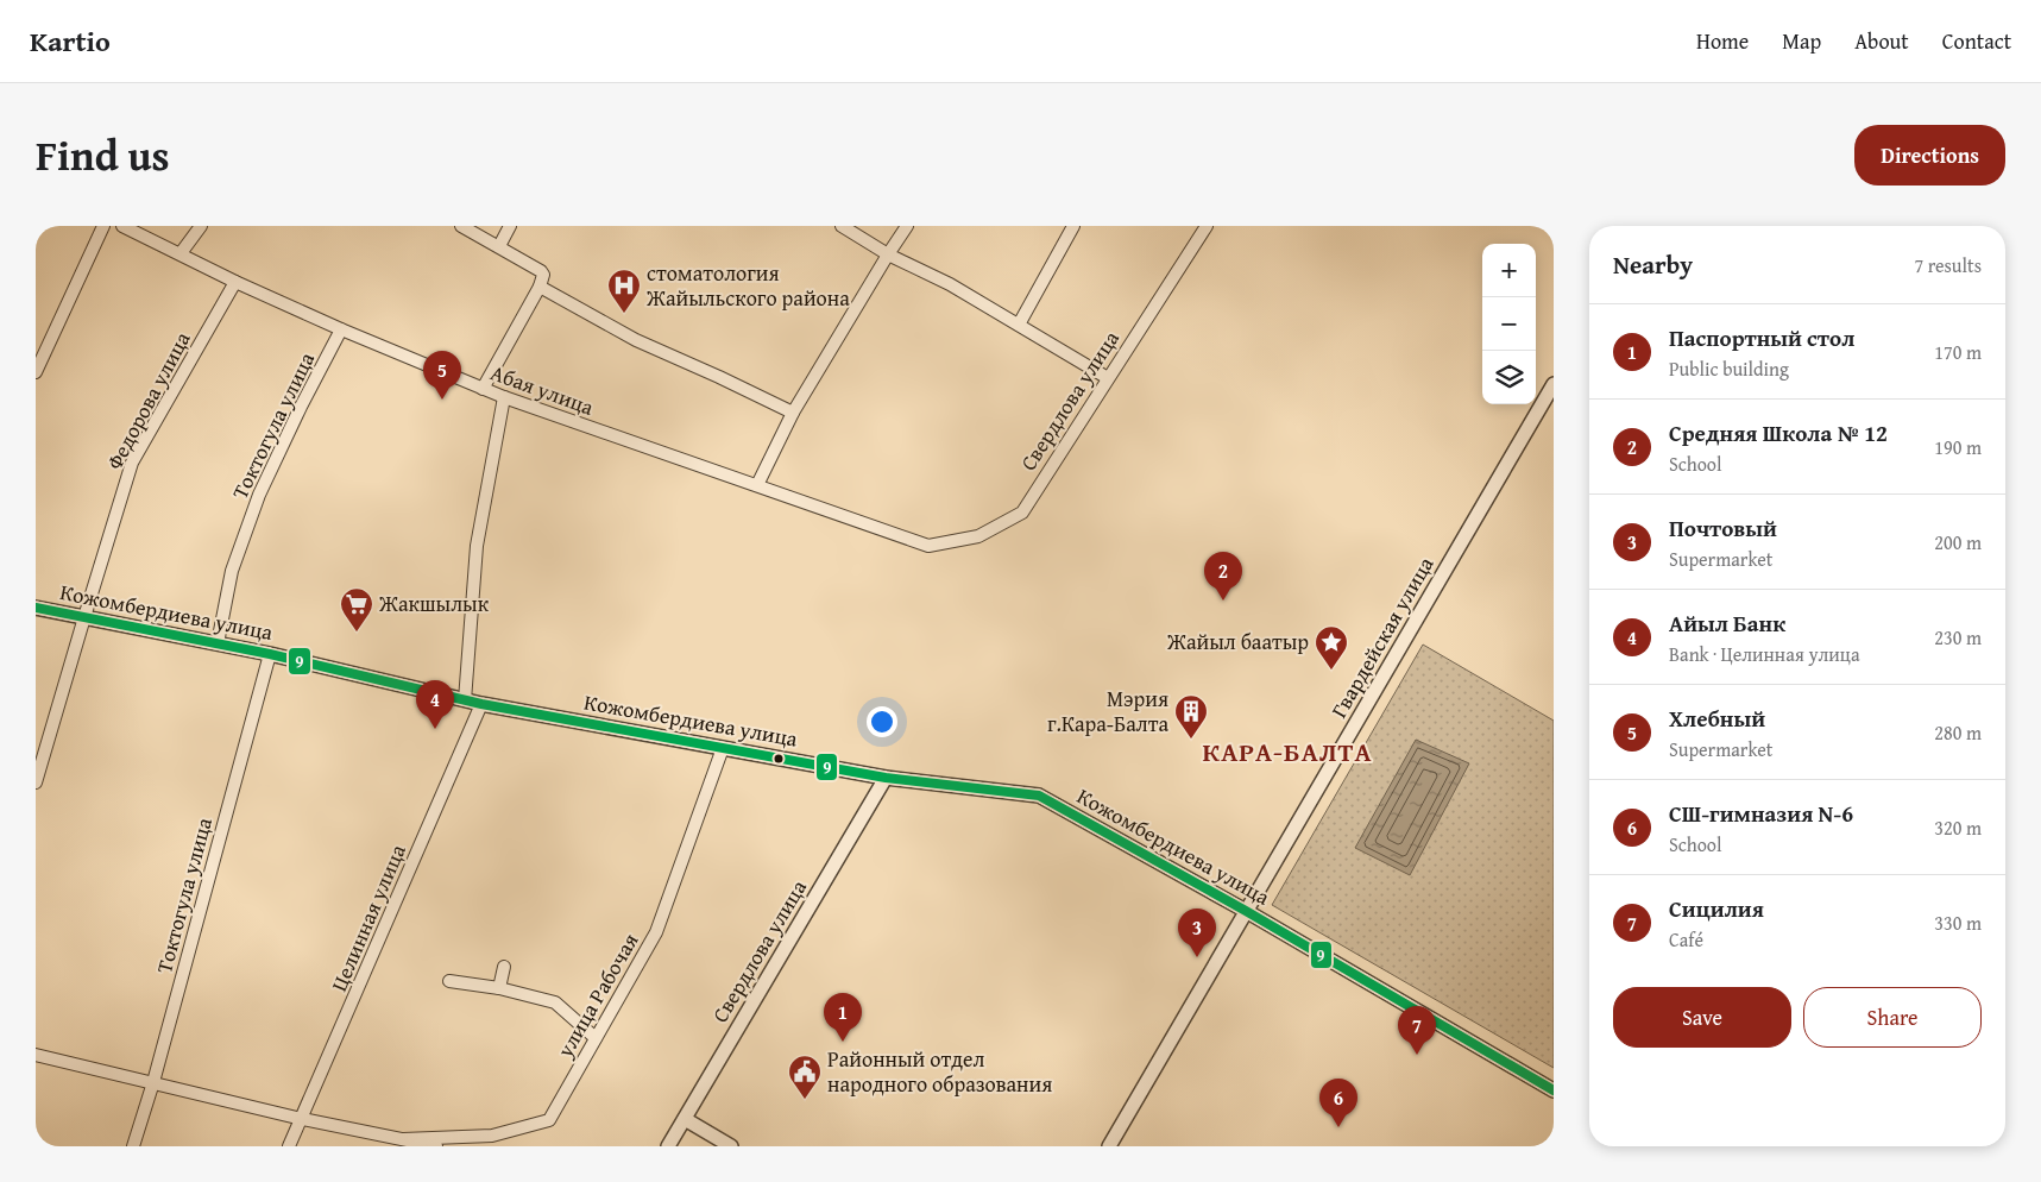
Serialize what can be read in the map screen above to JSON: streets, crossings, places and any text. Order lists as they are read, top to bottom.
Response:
{
  "streets": {
    "street": [
      "Абая улица",
      "Федорова улица",
      "Свердлова улица",
      "Токтогула улица",
      "Кожомбердиева улица",
      "Гвардейская улица",
      "Целинная улица",
      "улица Рабочая"
    ]
  },
  "crossings": [
    ["Абая улица", "Федорова улица"],
    ["Абая улица", "Свердлова улица"],
    ["Абая улица", "Токтогула улица"],
    ["Федорова улица", "Кожомбердиева улица"],
    ["Свердлова улица", "Кожомбердиева улица"],
    ["Токтогула улица", "Кожомбердиева улица"],
    ["Кожомбердиева улица", "Гвардейская улица"],
    ["Кожомбердиева улица", "Целинная улица"],
    ["Кожомбердиева улица", "улица Рабочая"]
  ],
  "districts": ["КАРА-БАЛТА"],
  "places": {
    "hospital": ["стоматология Жайыльского района"],
    "supermarket": ["Жакшылык"],
    "place": ["Жайыл баатыр"],
    "building": ["Мэрия г.Кара-Балта"],
    "public building": ["Районный отдел народного образования"]
  },
  "lines": ["transit line 9"],
  "page": {
    "header": "Kartio",
    "nav": [
      "Home",
      "Map",
      "About",
      "Contact"
    ],
    "title": "Find us",
    "buttons": [
      "Directions",
      ["Save", "Share"]
    ],
    "heading": ["Nearby", "7 results"],
    "map_buttons": ["+", "−"],
    "list": [
      {
        "mark": "1",
        "name": "Паспортный стол",
        "note": "Public building",
        "value": "170 m"
      },
      {
        "mark": "2",
        "name": "Средняя Школа № 12",
        "note": "School",
        "value": "190 m"
      },
      {
        "mark": "3",
        "name": "Почтовый",
        "note": "Supermarket",
        "value": "200 m"
      },
      {
        "mark": "4",
        "name": "Айыл Банк",
        "note": "Bank · Целинная улица",
        "value": "230 m"
      },
      {
        "mark": "5",
        "name": "Хлебный",
        "note": "Supermarket",
        "value": "280 m"
      },
      {
        "mark": "6",
        "name": "СШ-гимназия N-6",
        "note": "School",
        "value": "320 m"
      },
      {
        "mark": "7",
        "name": "Сицилия",
        "note": "Café",
        "value": "330 m"
      }
    ],
    "pins": [
      "5",
      "2",
      "4",
      "3",
      "1",
      "7",
      "6"
    ]
  }
}
